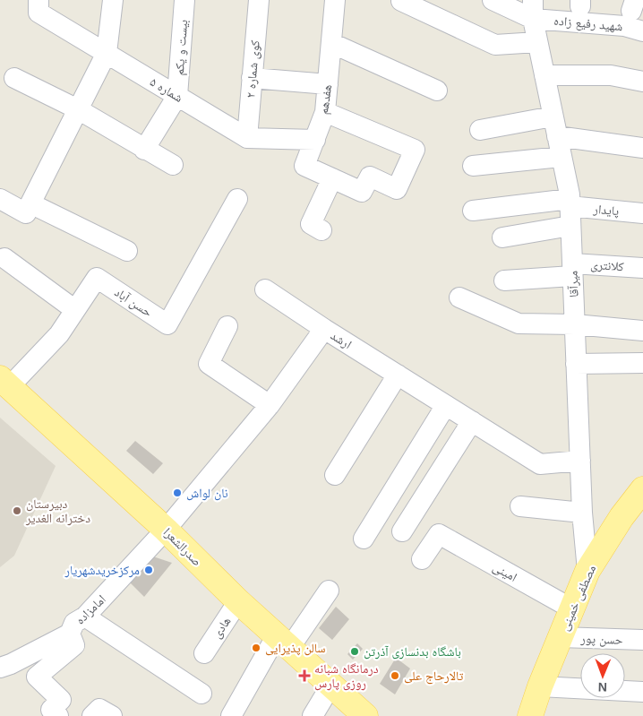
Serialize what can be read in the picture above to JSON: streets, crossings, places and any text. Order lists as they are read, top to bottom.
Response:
{
  "streets": {
    "main road": ["صدرالشعرا", "مصطفی خمینی"],
    "street": [
      "شهید رفیع زاده",
      "بیست و یکم",
      "کوی شماره ۲",
      "شماره ۵",
      "هفدهم",
      "پایدار",
      "کلانتری",
      "میرآقا",
      "حسن آباد",
      "ارشد",
      "امینی",
      "امامزاده",
      "هادی",
      "حسن پور"
    ]
  },
  "crossings": [
    ["شهید رفیع زاده", "میرآقا"],
    ["بیست و یکم", "شماره ۵"],
    ["کوی شماره ۲", "شماره ۵"],
    ["شماره ۵", "هفدهم"],
    ["پایدار", "میرآقا"],
    ["کلانتری", "میرآقا"],
    ["میرآقا", "ارشد"],
    ["میرآقا", "مصطفی خمینی"],
    ["حسن آباد", "صدرالشعرا"],
    ["ارشد", "صدرالشعرا"],
    ["ارشد", "امامزاده"],
    ["صدرالشعرا", "امامزاده"],
    ["صدرالشعرا", "هادی"],
    ["امینی", "مصطفی خمینی"],
    ["مصطفی خمینی", "حسن پور"]
  ],
  "places": {
    "other": [
      "نان لواش",
      "دبیرستان دخترانه الغدیر",
      "مرکزخریدشهریار",
      "سالن پذیرایی",
      "باشگاه بدنسازی آذرتن",
      "تالارحاج علی"
    ],
    "health": ["درمانگاه شبانه روزی پارس"]
  },
  "north": "bottom"
}
